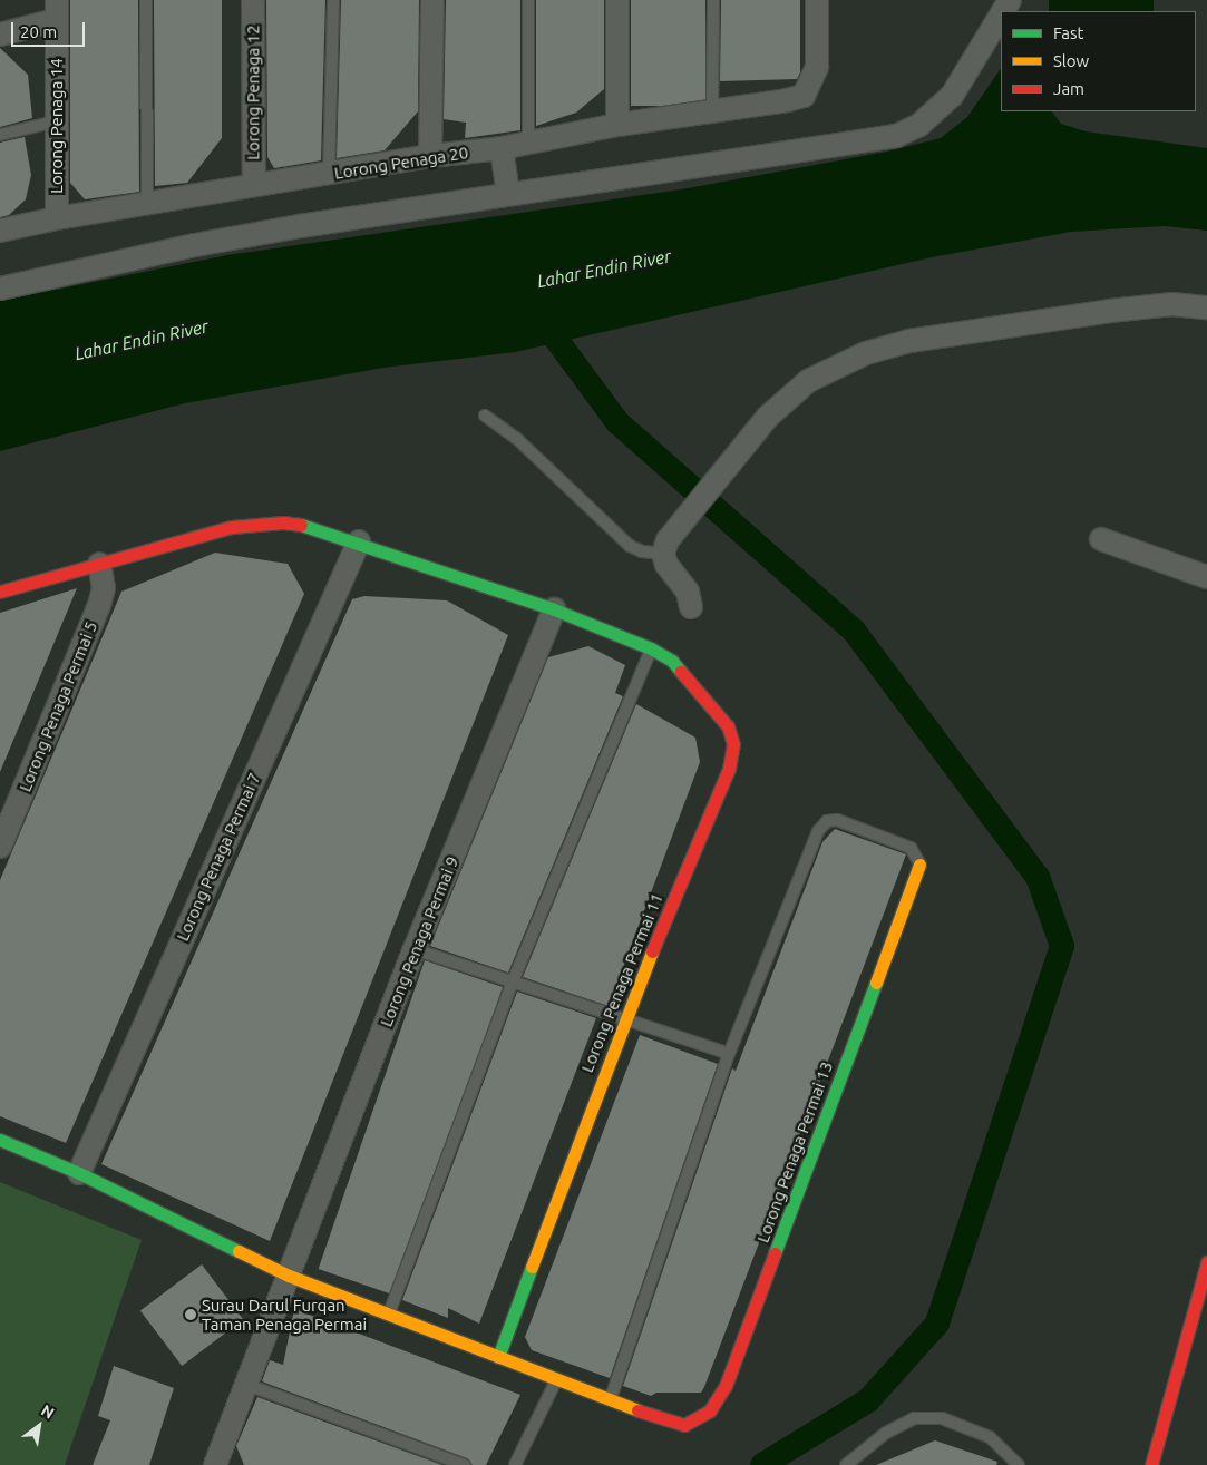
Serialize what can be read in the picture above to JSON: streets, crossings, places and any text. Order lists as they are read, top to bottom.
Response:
{
  "streets": {
    "street": [
      "Lorong Penaga 12",
      "Lorong Penaga 14",
      "Lorong Penaga 20",
      "Lorong Penaga Permai 5",
      "Lorong Penaga Permai 7",
      "Lorong Penaga Permai 9",
      "Lorong Penaga Permai 11",
      "Lorong Penaga Permai 13"
    ]
  },
  "crossings": [
    ["Lorong Penaga 12", "Lorong Penaga 20"],
    ["Lorong Penaga 14", "Lorong Penaga 20"],
    ["Lorong Penaga Permai 5", "Lorong Penaga Permai 11"],
    ["Lorong Penaga Permai 7", "Lorong Penaga Permai 11"],
    ["Lorong Penaga Permai 9", "Lorong Penaga Permai 11"]
  ],
  "water": ["Lahar Endin River"],
  "places": ["Surau Darul Furqan Taman Penaga Permai"],
  "legend": ["Fast", "Slow", "Jam"],
  "scale_bar": "20 m",
  "north": "top right"
}
